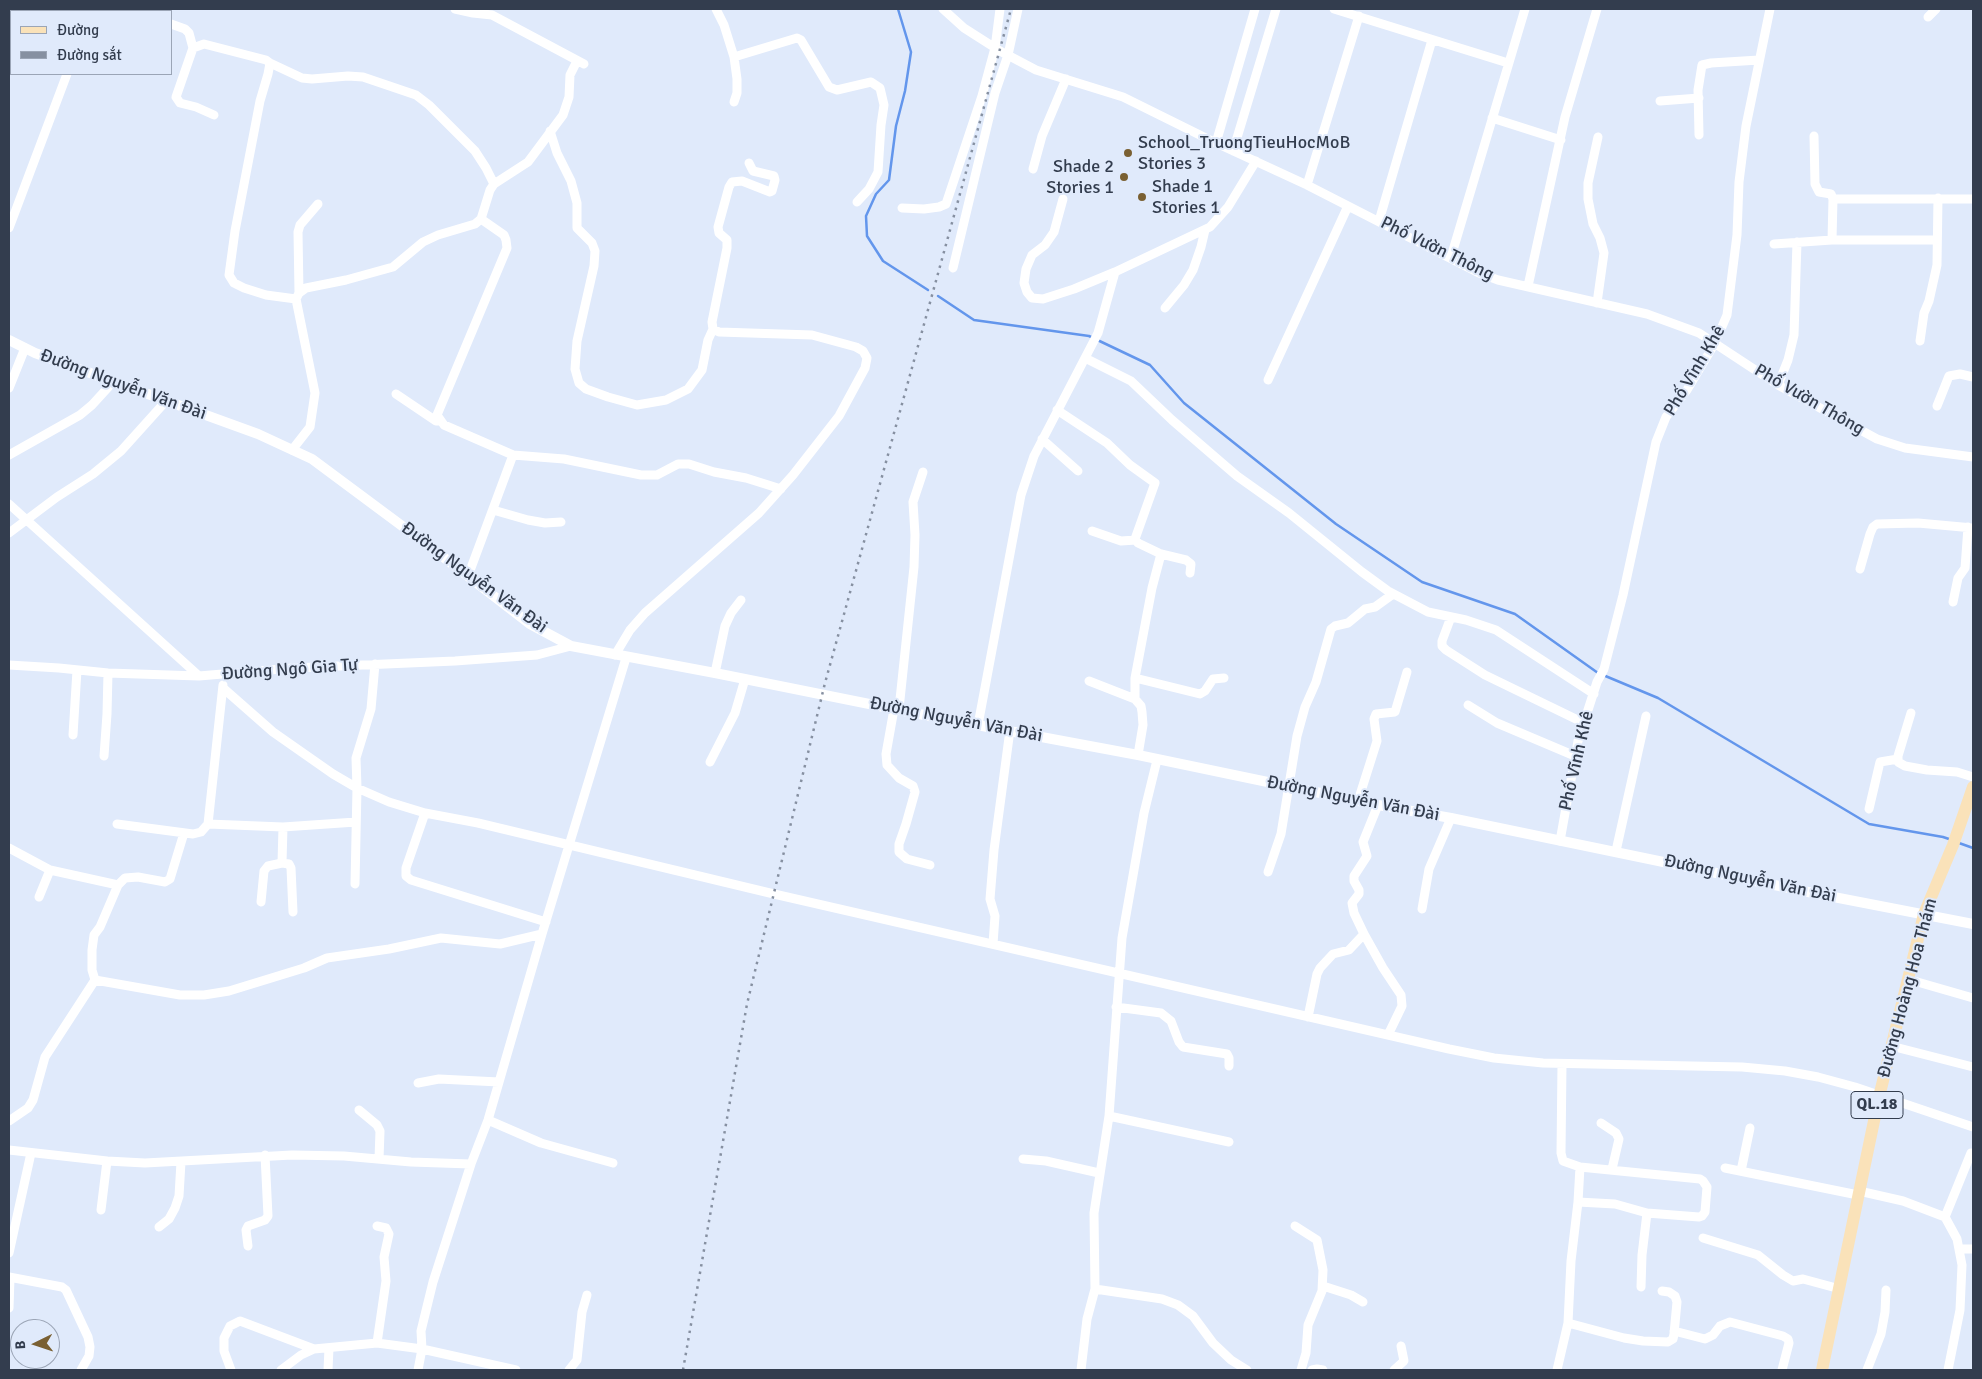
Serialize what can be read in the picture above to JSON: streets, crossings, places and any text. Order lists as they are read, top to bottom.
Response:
{
  "streets": {
    "main road": ["Đường Hoàng Hoa Thám", "QL.18"],
    "street": [
      "Phố Vườn Thông",
      "Phố Vĩnh Khê",
      "Đường Nguyễn Văn Đài",
      "Đường Ngô Gia Tự"
    ]
  },
  "crossings": [
    ["Phố Vườn Thông", "Phố Vĩnh Khê"],
    ["Phố Vĩnh Khê", "Đường Nguyễn Văn Đài"],
    ["Đường Nguyễn Văn Đài", "Đường Ngô Gia Tự"],
    ["Đường Nguyễn Văn Đài", "Đường Hoàng Hoa Thám"]
  ],
  "places": ["School_TruongTieuHocMoB Stories 3", "Shade 2 Stories 1", "Shade 1 Stories 1"],
  "legend": ["Đường", "Đường sắt"],
  "north": "left"
}
